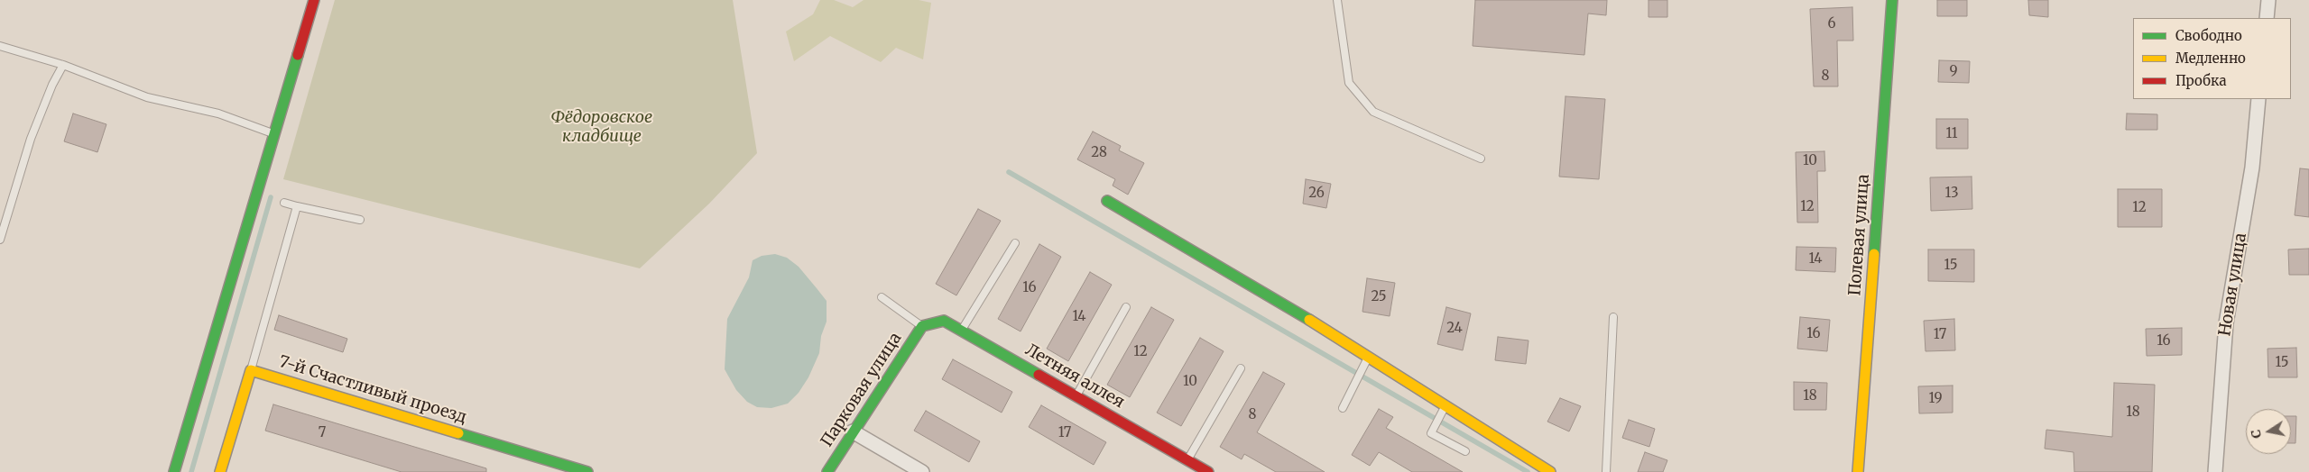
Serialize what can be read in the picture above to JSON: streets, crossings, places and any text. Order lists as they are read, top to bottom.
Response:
{
  "streets": {
    "street": [
      "Полевая улица",
      "Новая улица",
      "Летняя аллея",
      "7-й Счастливый проезд",
      "Парковая улица"
    ]
  },
  "crossings": [
    ["Летняя аллея", "Парковая улица"]
  ],
  "parks": ["Фёдоровское кладбище"],
  "house_numbers": [
    "6",
    "9",
    "8",
    "11",
    "28",
    "10",
    "26",
    "13",
    "12",
    "12",
    "14",
    "15",
    "16",
    "25",
    "14",
    "24",
    "16",
    "17",
    "16",
    "12",
    "15",
    "10",
    "18",
    "19",
    "18",
    "8",
    "7",
    "17"
  ],
  "legend": ["Свободно", "Медленно", "Пробка"],
  "north": "left"
}
